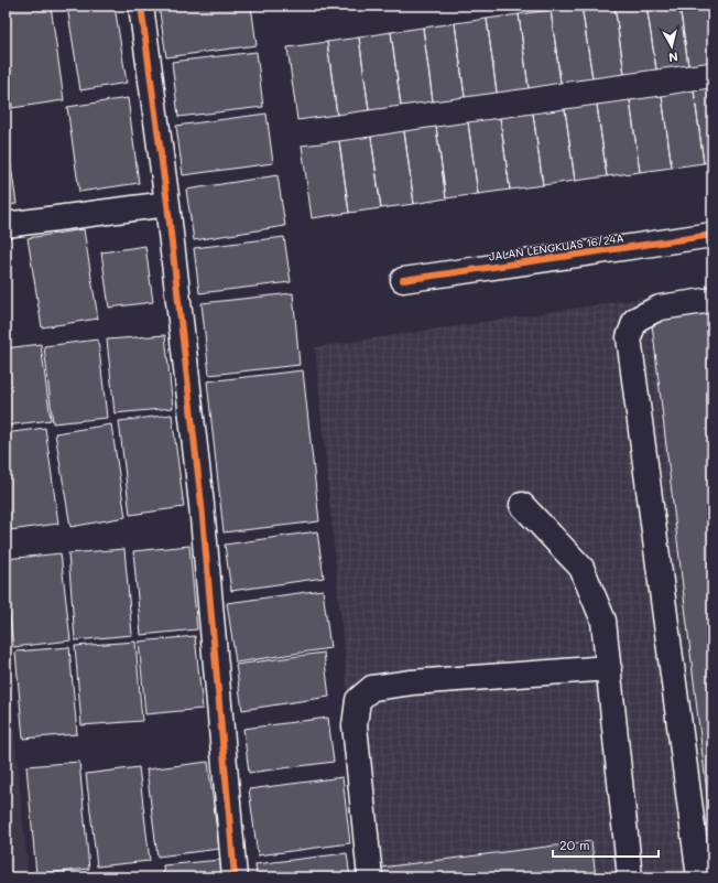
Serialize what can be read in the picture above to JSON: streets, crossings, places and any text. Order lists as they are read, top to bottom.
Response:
{
  "streets": {
    "street": ["JALAN LENGKUAS 16/24A"]
  },
  "scale_bar": "20 m",
  "north": "bottom"
}
